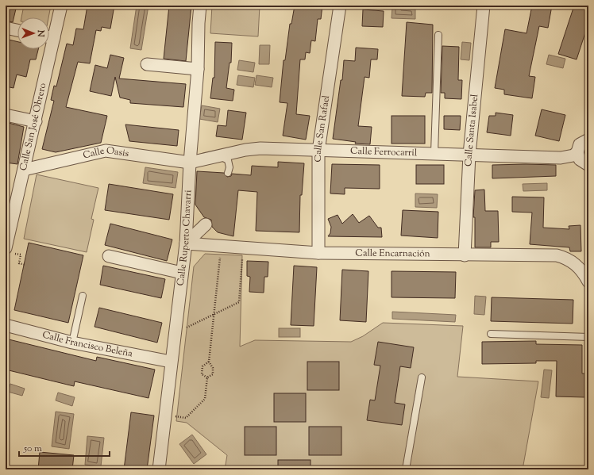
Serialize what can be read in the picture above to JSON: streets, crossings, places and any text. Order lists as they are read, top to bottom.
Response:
{
  "streets": {
    "street": [
      "Calle San José Obrero",
      "Calle San Rafael",
      "Calle Santa Isabel",
      "Calle Ferrocarril",
      "Calle Oasis",
      "Calle Ruperto Chavarri",
      "Calle Encarnación",
      "Calle Francisco Beleña"
    ]
  },
  "crossings": [
    ["Calle San José Obrero", "Calle Oasis"],
    ["Calle San Rafael", "Calle Ferrocarril"],
    ["Calle San Rafael", "Calle Encarnación"],
    ["Calle Santa Isabel", "Calle Ferrocarril"],
    ["Calle Santa Isabel", "Calle Encarnación"],
    ["Calle Ferrocarril", "Calle Oasis"],
    ["Calle Ferrocarril", "Calle Ruperto Chavarri"],
    ["Calle Oasis", "Calle Ruperto Chavarri"],
    ["Calle Ruperto Chavarri", "Calle Encarnación"],
    ["Calle Ruperto Chavarri", "Calle Francisco Beleña"]
  ],
  "scale_bar": "50 m",
  "north": "right"
}
